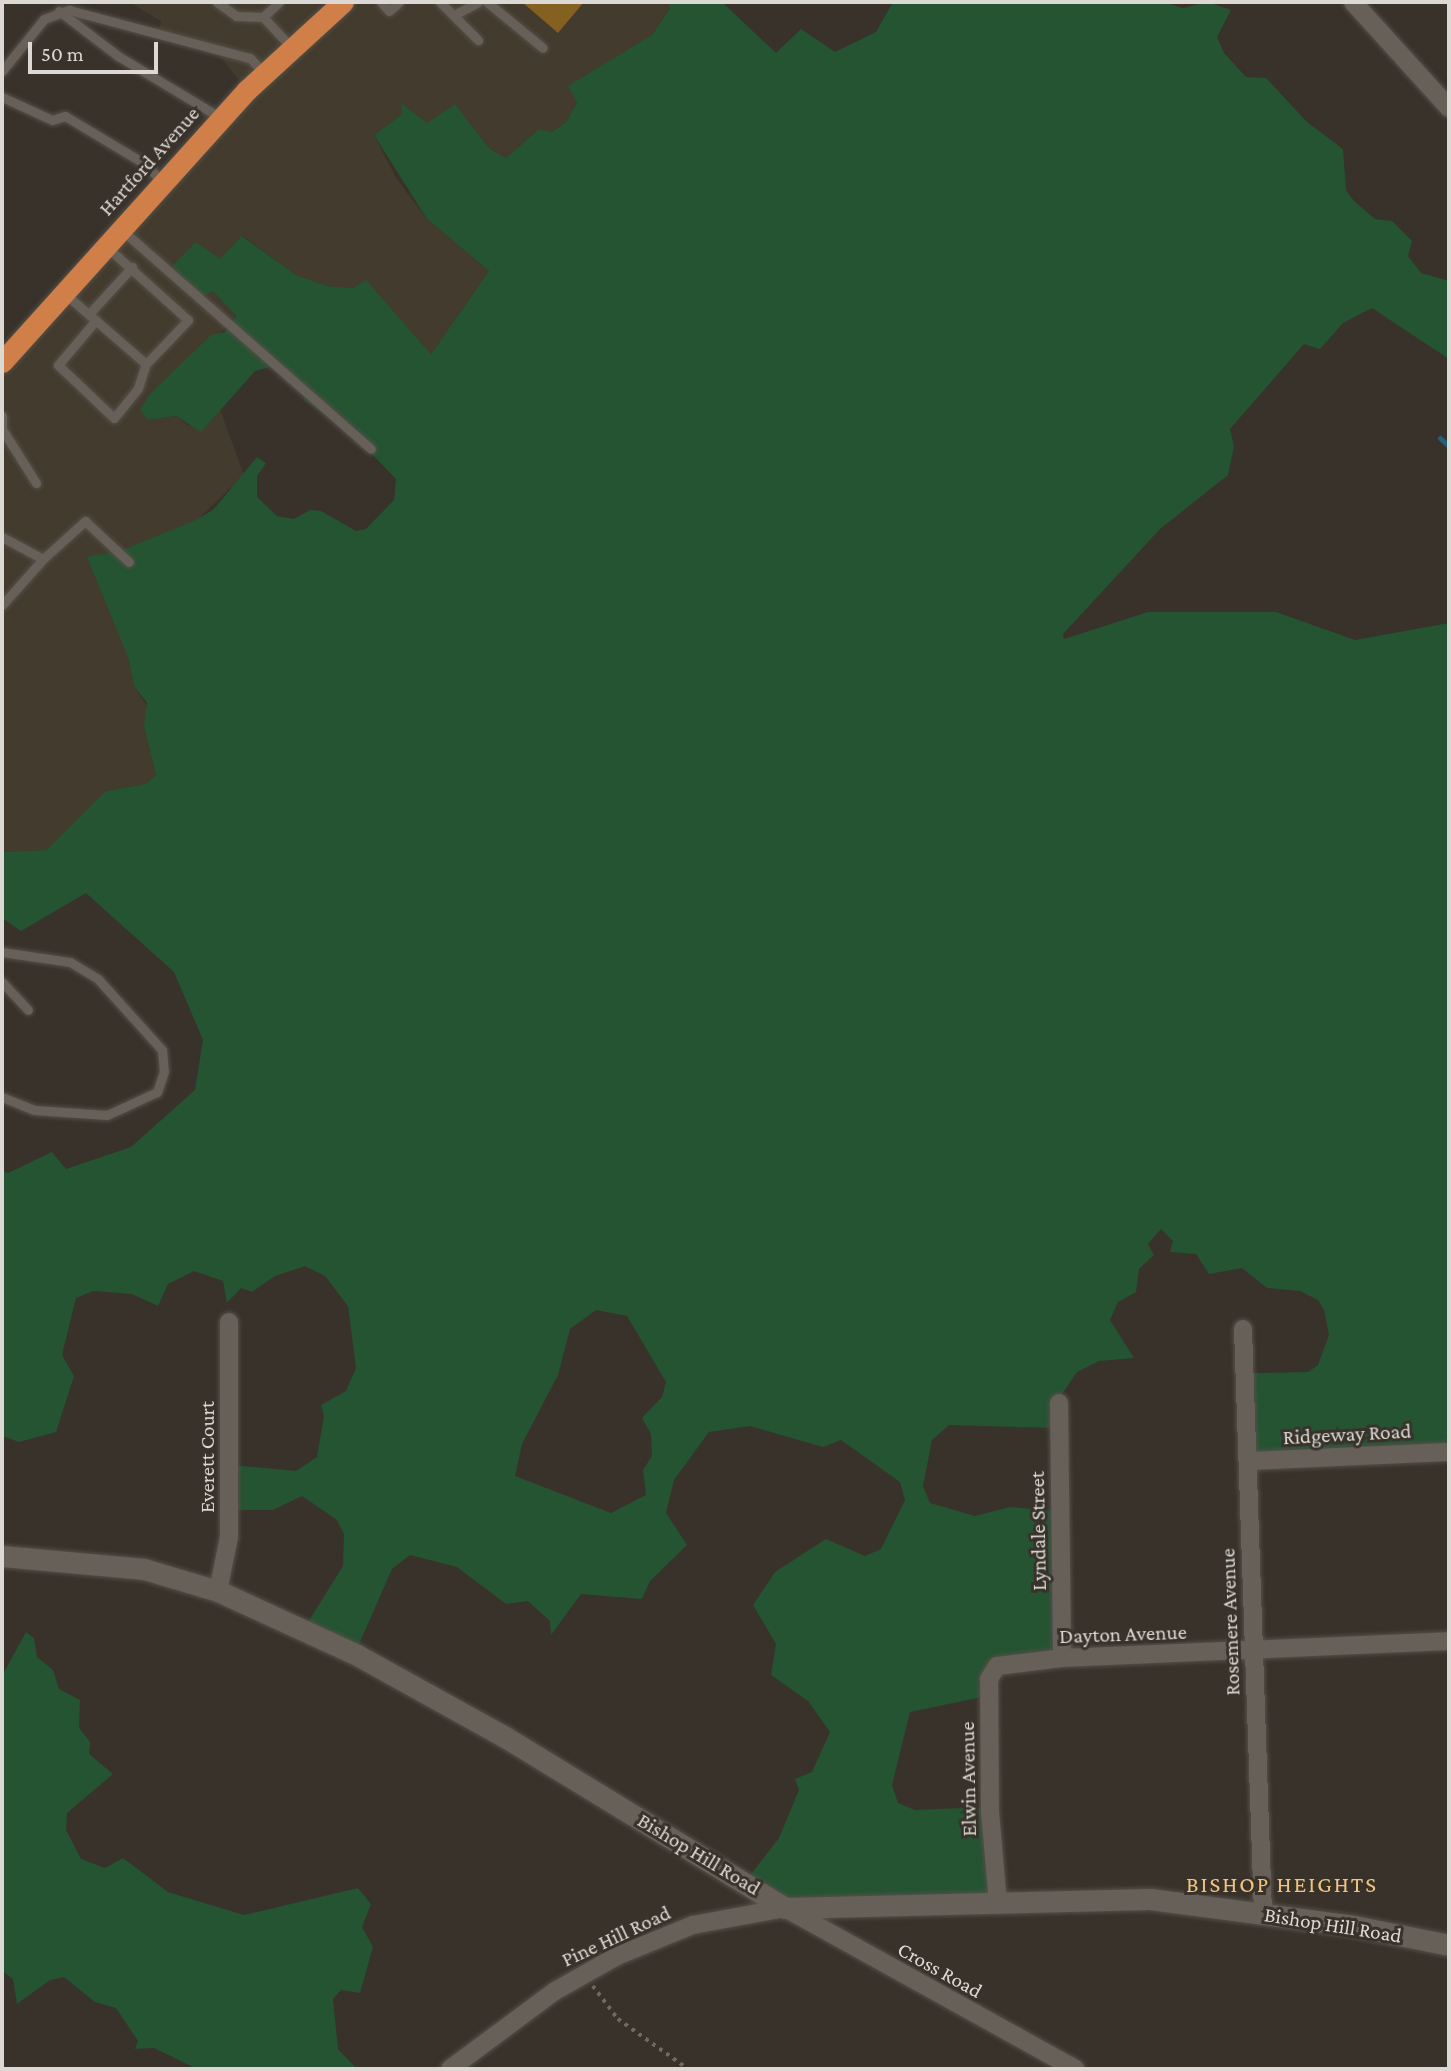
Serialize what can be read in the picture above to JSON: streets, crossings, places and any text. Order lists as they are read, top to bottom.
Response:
{
  "streets": {
    "highway": ["Hartford Avenue"],
    "street": [
      "Ridgeway Road",
      "Everett Court",
      "Lyndale Street",
      "Rosemere Avenue",
      "Dayton Avenue",
      "Elwin Avenue",
      "Bishop Hill Road",
      "Pine Hill Road",
      "Cross Road"
    ]
  },
  "crossings": [
    ["Ridgeway Road", "Rosemere Avenue"],
    ["Everett Court", "Bishop Hill Road"],
    ["Lyndale Street", "Dayton Avenue"],
    ["Rosemere Avenue", "Dayton Avenue"],
    ["Rosemere Avenue", "Bishop Hill Road"],
    ["Dayton Avenue", "Elwin Avenue"],
    ["Elwin Avenue", "Bishop Hill Road"],
    ["Bishop Hill Road", "Pine Hill Road"],
    ["Bishop Hill Road", "Cross Road"],
    ["Pine Hill Road", "Cross Road"]
  ],
  "districts": ["BISHOP HEIGHTS"],
  "scale_bar": "50 m"
}
